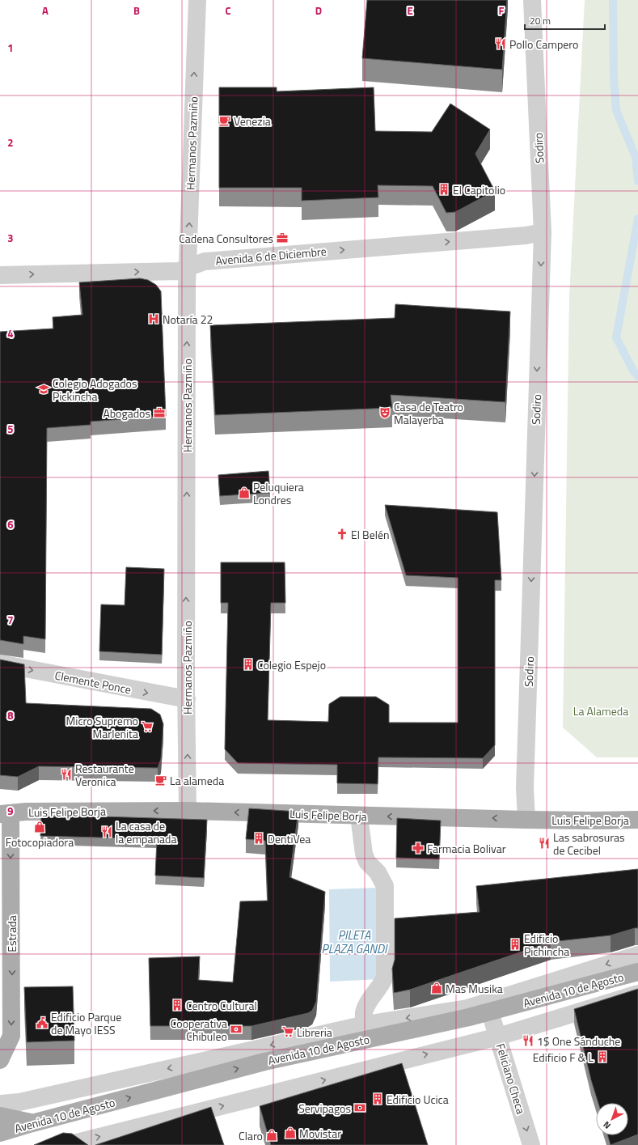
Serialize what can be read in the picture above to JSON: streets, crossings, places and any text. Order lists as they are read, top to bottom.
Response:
{
  "streets": {
    "main road": ["Luis Felipe Borja", "Estrada", "Avenida 10 de Agosto"],
    "street": [
      "Hermanos Pazmiño",
      "Sodiro",
      "Avenida 6 de Diciembre",
      "Clemente Ponce",
      "Feliciano Checa"
    ]
  },
  "crossings": [
    ["Hermanos Pazmiño", "Avenida 6 de Diciembre"],
    ["Hermanos Pazmiño", "Clemente Ponce"],
    ["Hermanos Pazmiño", "Luis Felipe Borja"],
    ["Sodiro", "Avenida 6 de Diciembre"],
    ["Sodiro", "Luis Felipe Borja"],
    ["Luis Felipe Borja", "Estrada"],
    ["Avenida 10 de Agosto", "Feliciano Checa"]
  ],
  "one_way": [
    "Hermanos Pazmiño",
    "Sodiro",
    "Avenida 6 de Diciembre",
    "Clemente Ponce",
    "Luis Felipe Borja",
    "Estrada",
    "Avenida 10 de Agosto",
    "Feliciano Checa"
  ],
  "water": ["PILETA PLAZA GANDI"],
  "parks": ["La Alameda"],
  "places": {
    "restaurant": [
      "Pollo Campero",
      "Restaurante Veronica",
      "La casa de la empanada",
      "Las sabrosuras de Cecibel",
      "1$ One Sánduche"
    ],
    "cafe": ["Venezia", "La alameda"],
    "building": [
      "El Capitolio",
      "Colegio Espejo",
      "DentiVea",
      "Edificio Pichincha",
      "Centro Cultural",
      "Edificio F & L",
      "Edificio Ucica"
    ],
    "office": ["Cadena Consultores", "Abogados"],
    "hospital": ["Notaría 22"],
    "school or university": ["Colegio Adogados Pickincha"],
    "theatre": ["Casa de Teatro Malayerba"],
    "shop": [
      "Peluquiera Londres",
      "Fotocopiadora",
      "Mas Musika",
      "Movistar",
      "Claro"
    ],
    "church": ["El Belén"],
    "supermarket": ["Micro Supremo Marlenita", "Libreria"],
    "pharmacy": ["Farmacia Bolivar"],
    "public building": ["Edificio Parque de Mayo IESS"],
    "bank": ["Cooperativa Chibuleo", "Servipagos"]
  },
  "scale_bar": "20 m",
  "north": "bottom left",
  "grid": {
    "columns": [
      "A",
      "B",
      "C",
      "D",
      "E",
      "F"
    ],
    "rows": [
      "1",
      "2",
      "3",
      "4",
      "5",
      "6",
      "7",
      "8",
      "9"
    ]
  }
}
